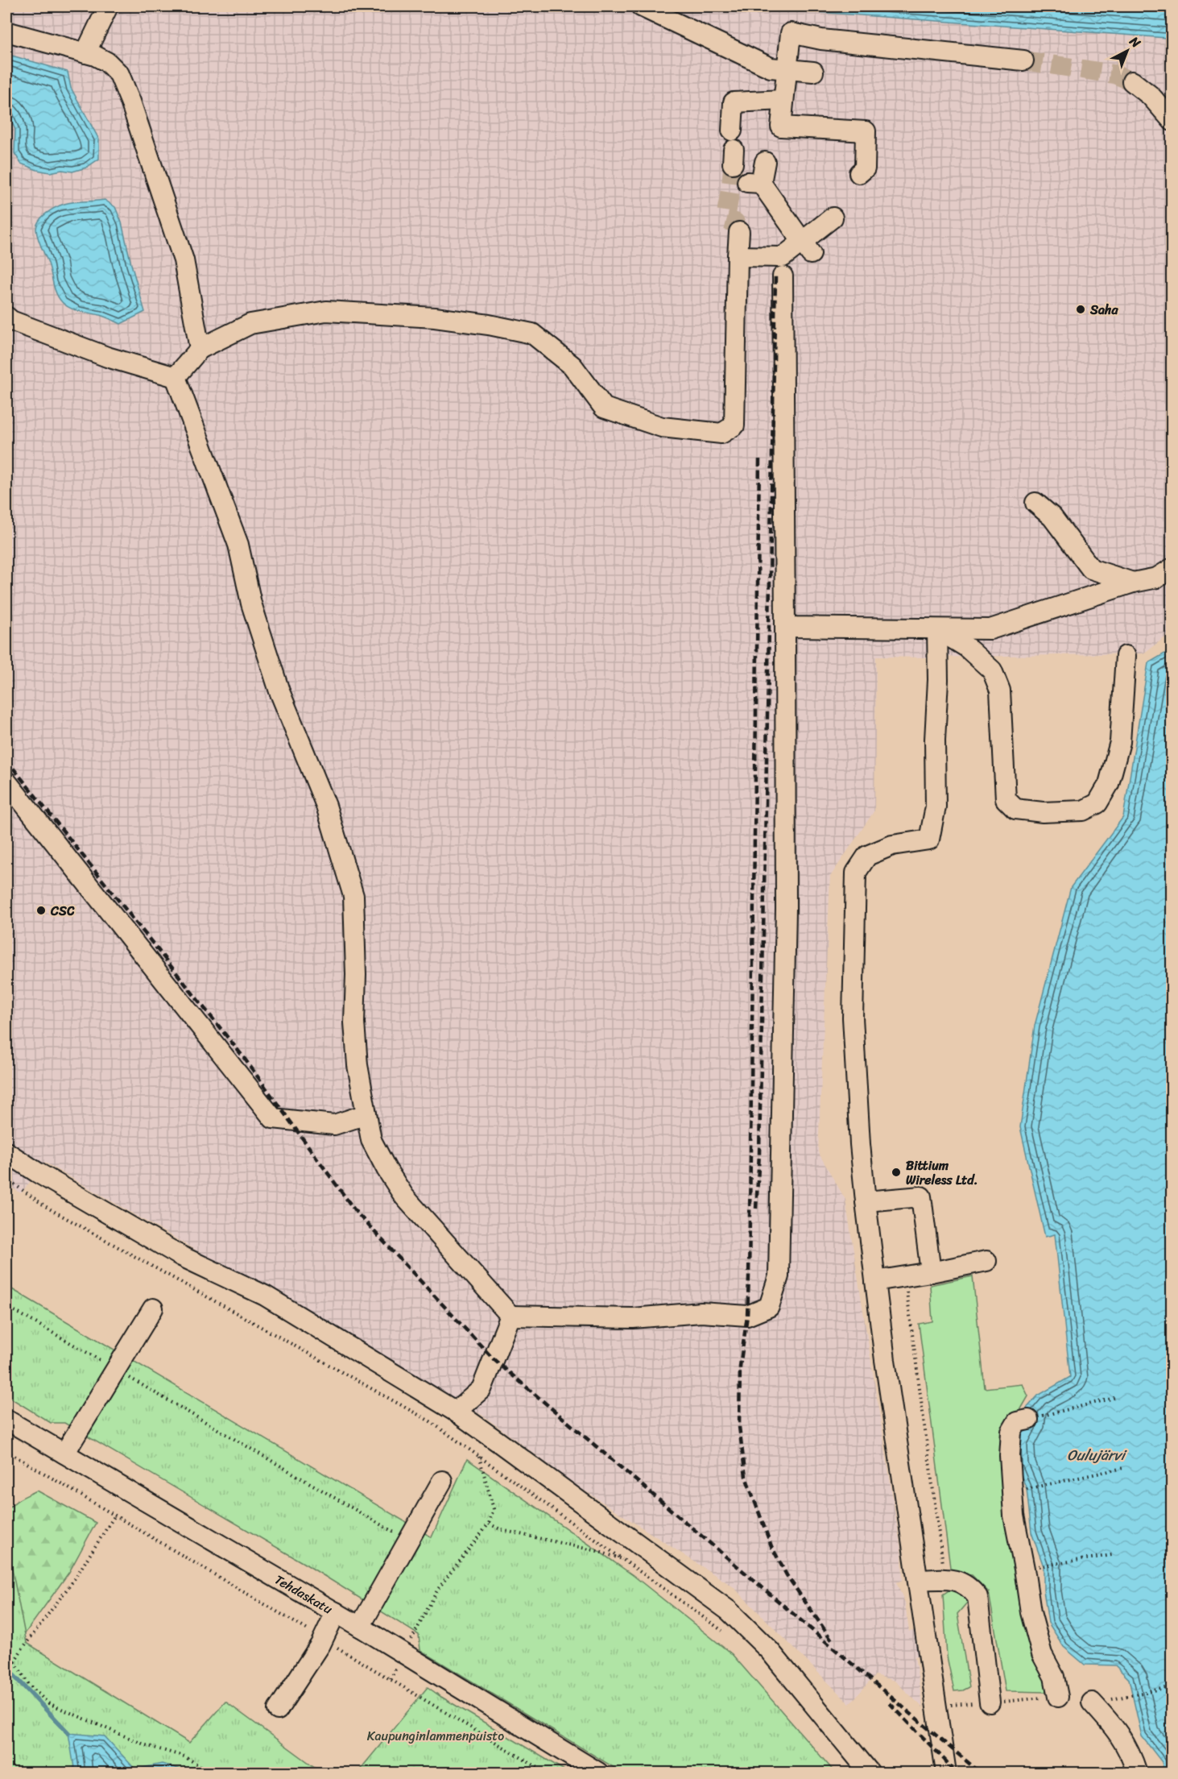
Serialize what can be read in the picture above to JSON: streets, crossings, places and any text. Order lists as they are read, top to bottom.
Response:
{
  "streets": {
    "street": ["Tehdaskatu"]
  },
  "water": ["Oulujärvi"],
  "parks": ["Kaupunginlammenpuisto"],
  "places": ["Saha", "CSC", "Bittium Wireless Ltd."],
  "north": "top right"
}
